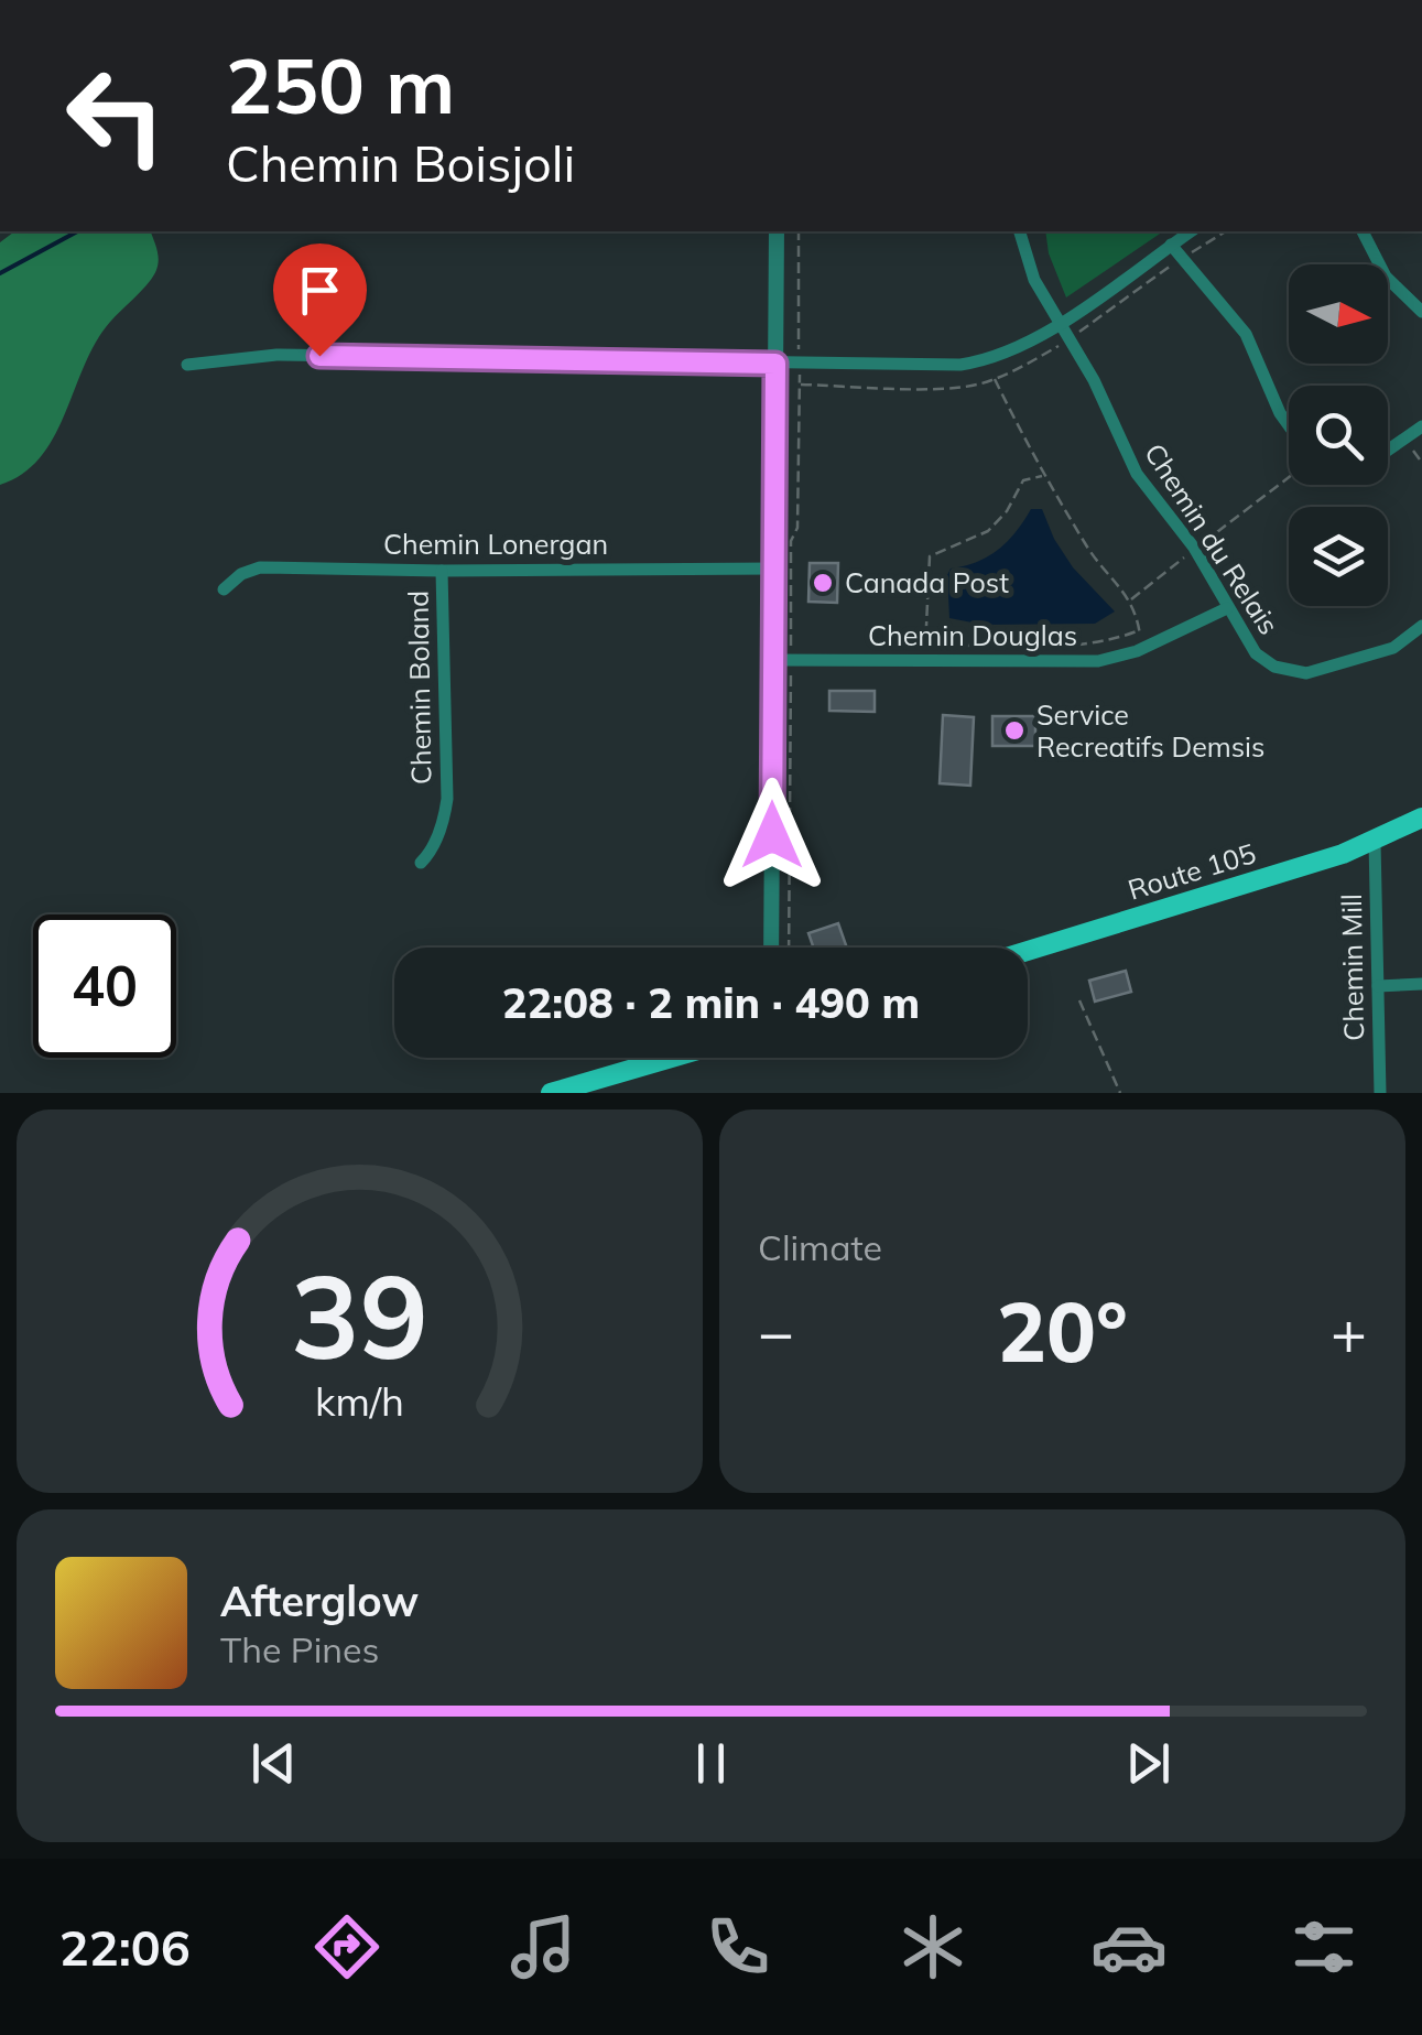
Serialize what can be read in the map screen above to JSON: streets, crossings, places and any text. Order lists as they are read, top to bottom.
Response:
{
  "streets": {
    "main road": ["Route 105"],
    "street": [
      "Chemin du Relais",
      "Chemin Lonergan",
      "Chemin Douglas",
      "Chemin Boland",
      "Chemin Mill"
    ]
  },
  "crossings": [
    ["Chemin du Relais", "Chemin Douglas"],
    ["Chemin Lonergan", "Chemin Boland"],
    ["Route 105", "Chemin Mill"]
  ],
  "places": ["Canada Post", "Service Recreatifs Demsis"],
  "north": "right",
  "page": {
    "turn": ["250 m", "Chemin Boisjoli"],
    "limit": "40",
    "trip": "22:08 · 2 min · 490 m",
    "tile": "Climate",
    "heat": ["−", "20°", "+"],
    "song": ["Afterglow", "The Pines"],
    "tabs": "22:06",
    "gauge": ["39", "km/h"]
  }
}
